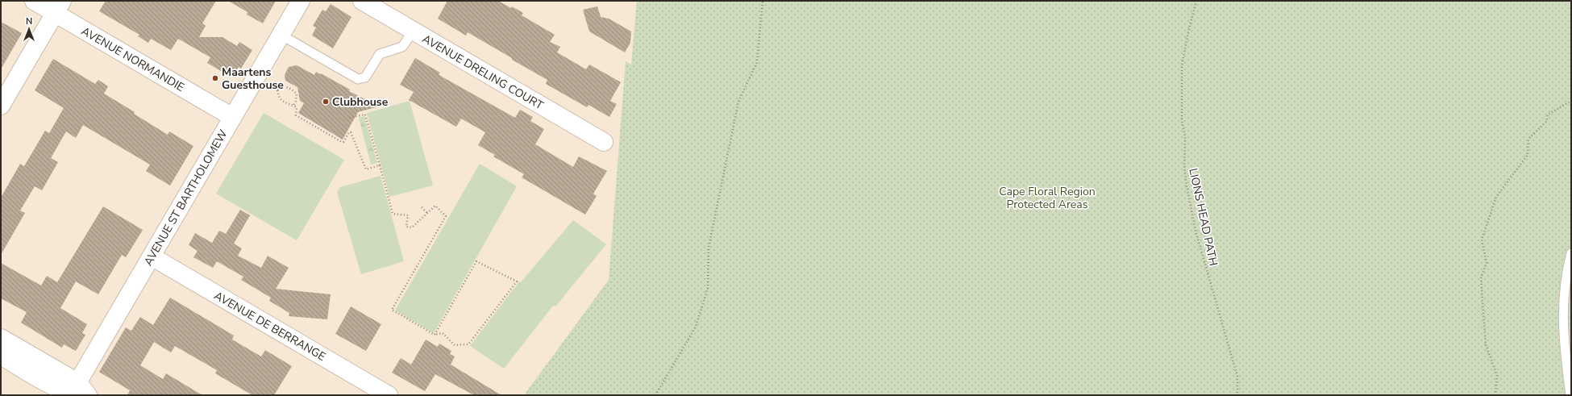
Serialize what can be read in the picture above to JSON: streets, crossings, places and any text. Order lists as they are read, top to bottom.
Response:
{
  "streets": {
    "street": [
      "AVENUE NORMANDIE",
      "AVENUE DRELING COURT",
      "AVENUE ST BARTHOLOMEW",
      "AVENUE DE BERRANGE"
    ],
    "path": ["LIONS HEAD PATH"]
  },
  "crossings": [
    ["AVENUE NORMANDIE", "AVENUE ST BARTHOLOMEW"],
    ["AVENUE ST BARTHOLOMEW", "AVENUE DE BERRANGE"]
  ],
  "parks": ["Cape Floral Region Protected Areas"],
  "places": ["Maartens Guesthouse", "Clubhouse"],
  "north": "top"
}
